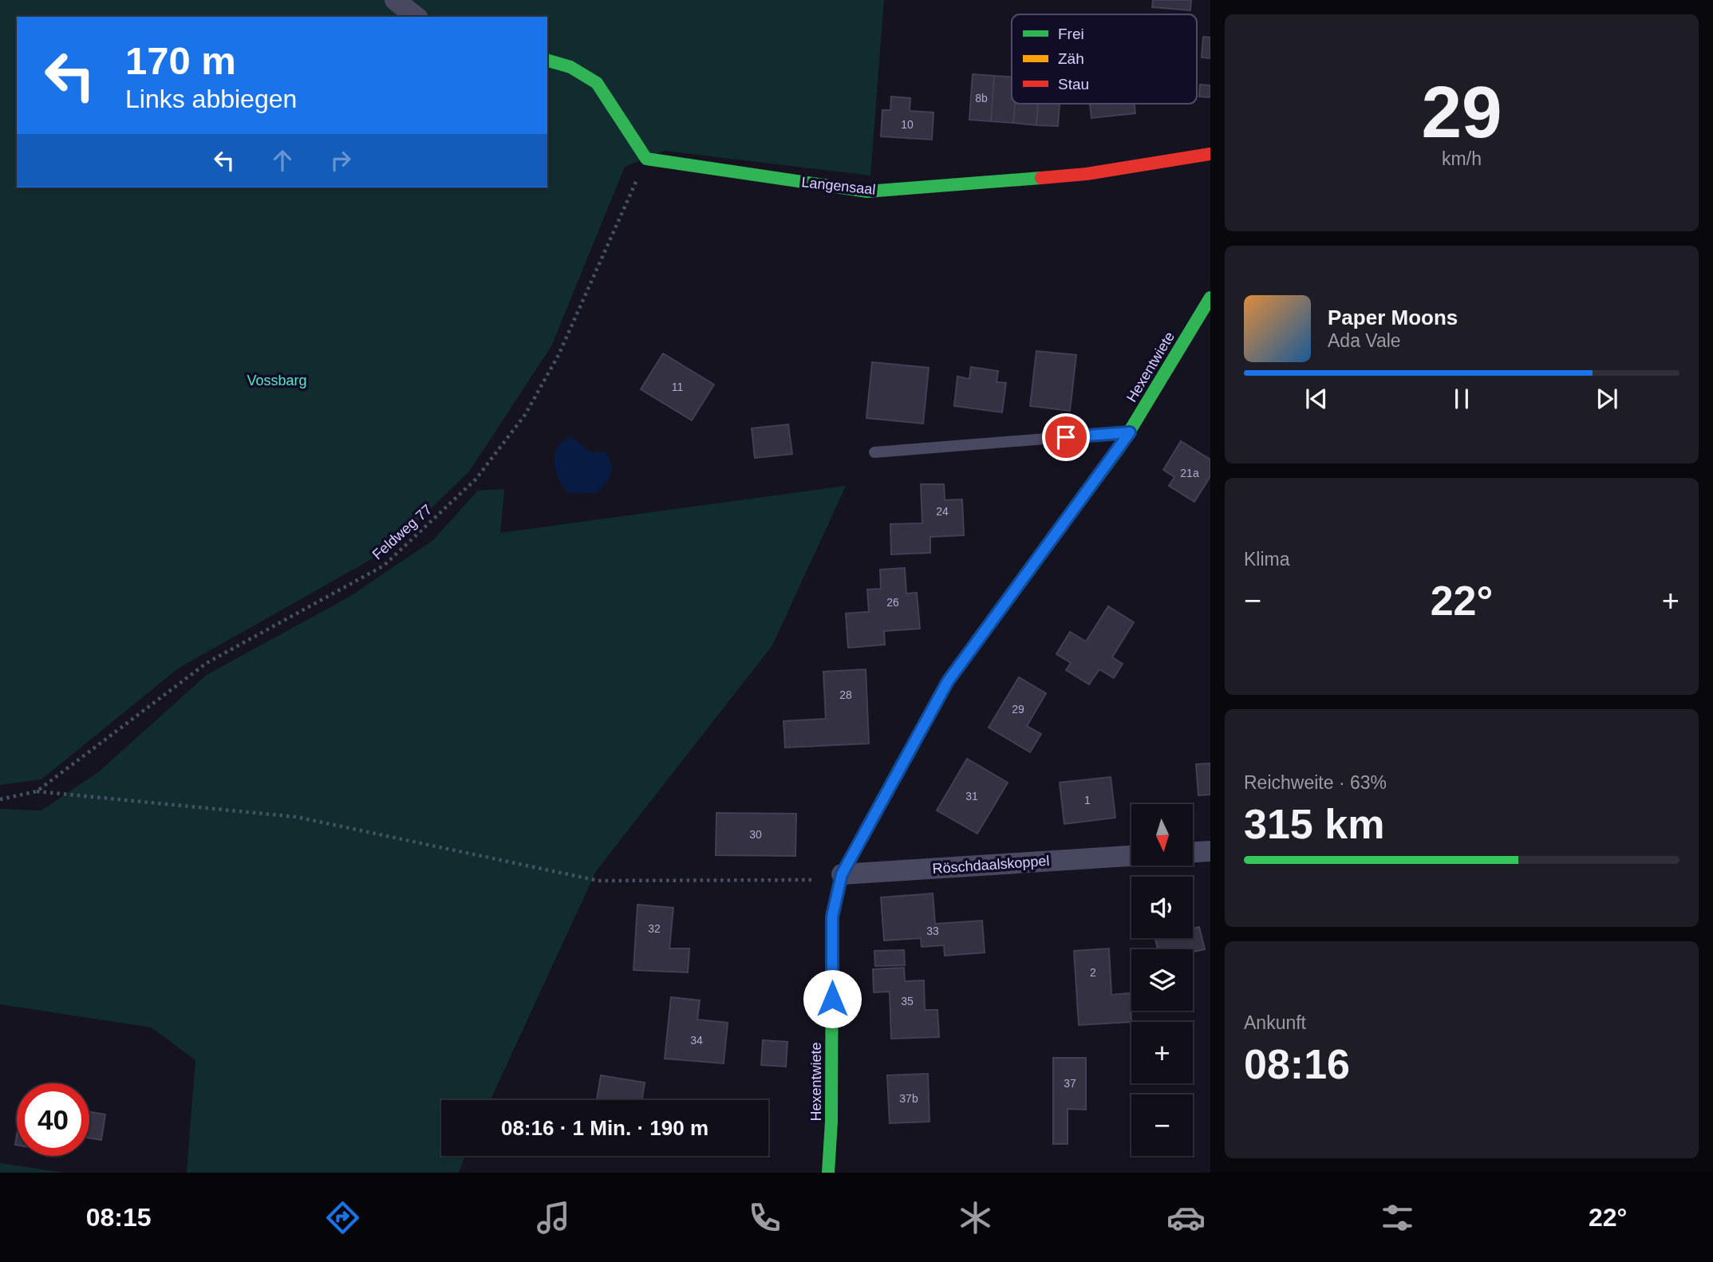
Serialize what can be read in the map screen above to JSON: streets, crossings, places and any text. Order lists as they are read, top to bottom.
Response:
{
  "streets": {
    "street": ["Langensaal", "Hexentwiete", "Röschdaalskoppel"],
    "path": ["Feldweg 77"]
  },
  "crossings": [
    ["Langensaal", "Feldweg 77"],
    ["Hexentwiete", "Röschdaalskoppel"]
  ],
  "parks": ["Vossbarg"],
  "house_numbers": [
    "8b",
    "10",
    "11",
    "21a",
    "24",
    "26",
    "28",
    "29",
    "31",
    "1",
    "30",
    "32",
    "33",
    "2",
    "35",
    "34",
    "37",
    "37b"
  ],
  "legend": ["Frei", "Zäh", "Stau"],
  "north": "bottom",
  "page": {
    "tile": [
      ["29", "km/h"],
      "Klima",
      ["Reichweite · 63%", "315 km"],
      ["Ankunft", "08:16"]
    ],
    "turn": ["170 m", "Links abbiegen"],
    "song": ["Paper Moons", "Ada Vale"],
    "heat": ["−", "22°", "+"],
    "map_buttons": ["+", "−"],
    "limit": "40",
    "trip": "08:16 · 1 Min. · 190 m",
    "tabs": ["08:15", "22°"]
  }
}
